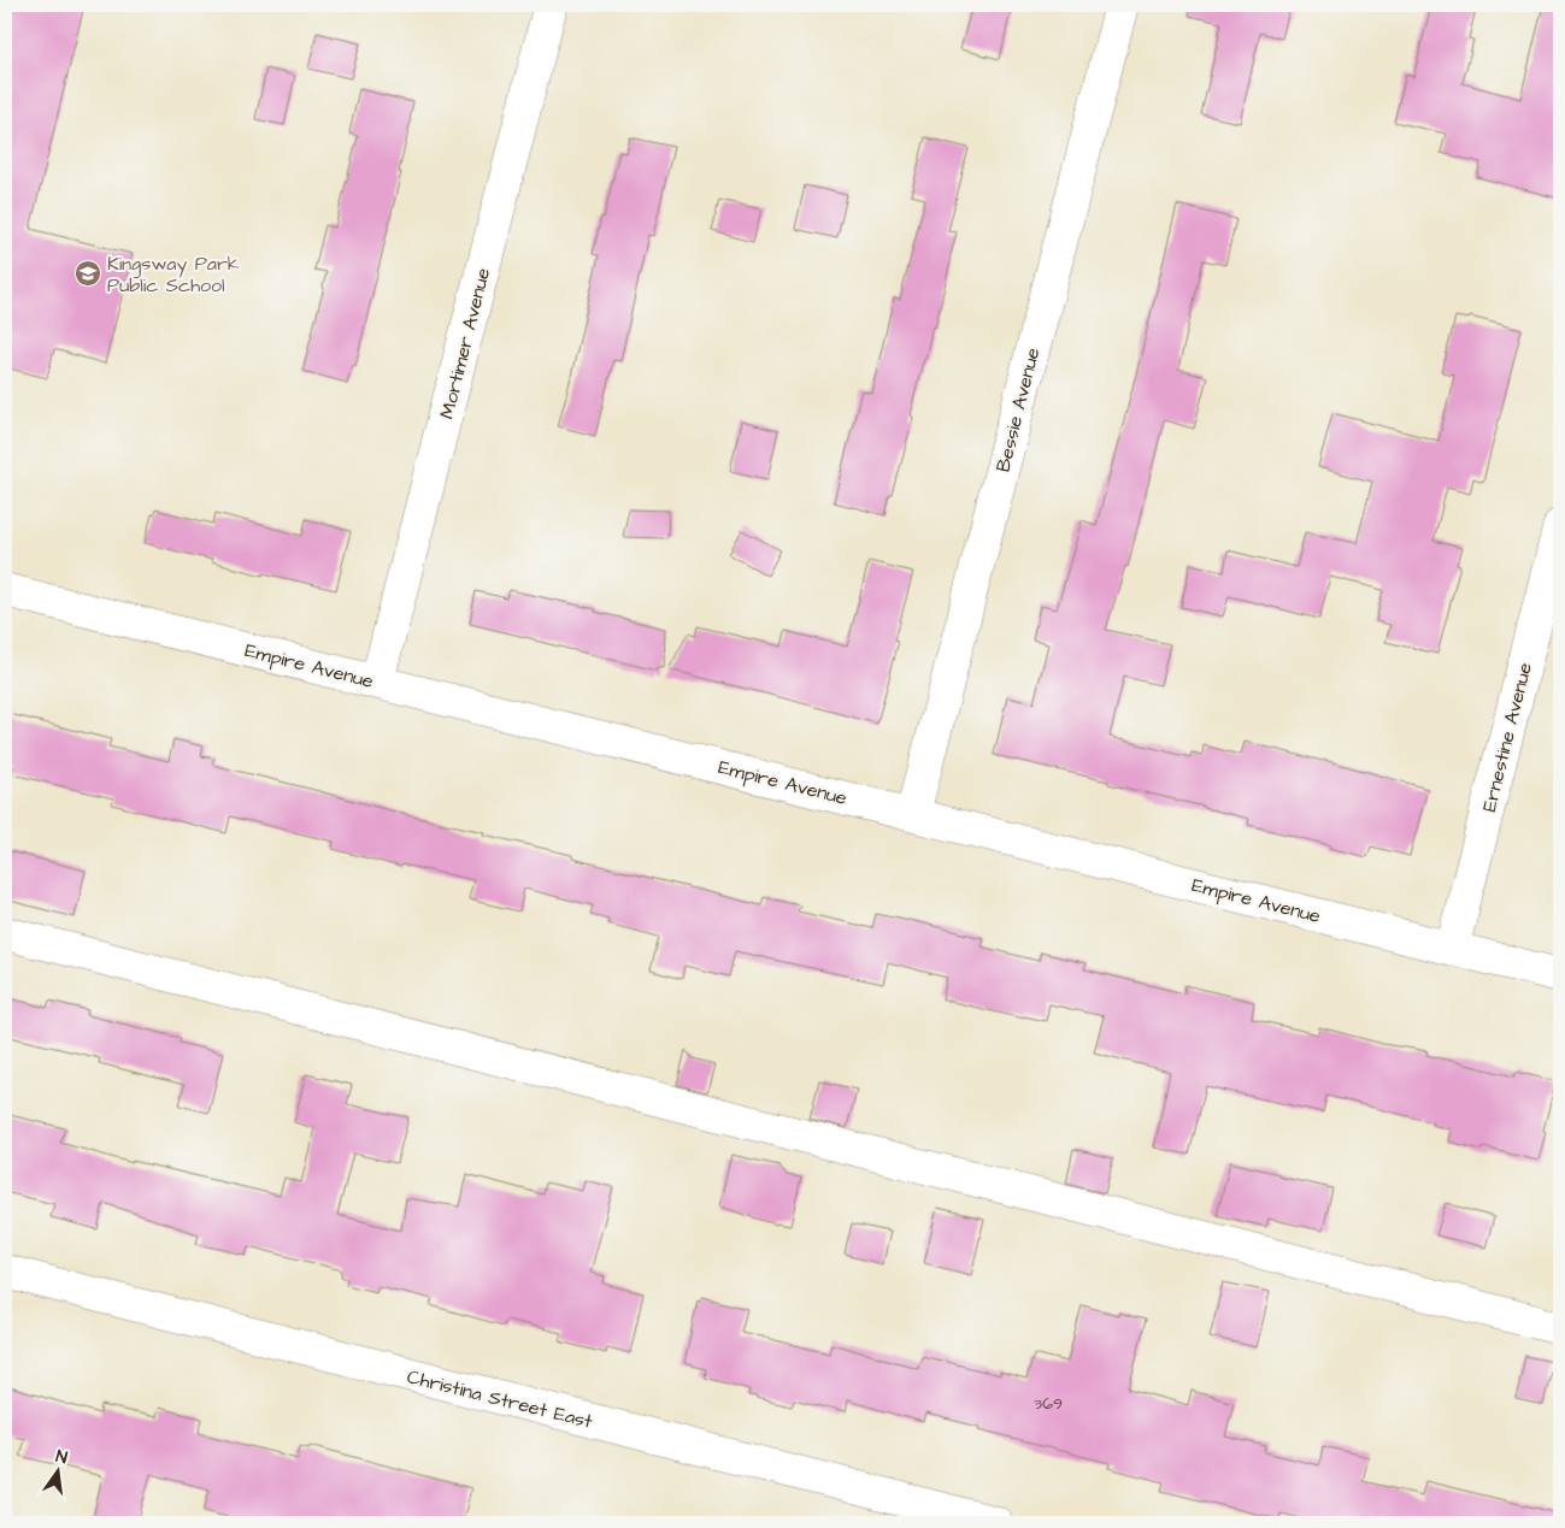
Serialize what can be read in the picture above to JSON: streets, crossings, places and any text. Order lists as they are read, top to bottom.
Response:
{
  "streets": {
    "street": [
      "Mortimer Avenue",
      "Bessie Avenue",
      "Empire Avenue",
      "Ernestine Avenue",
      "Christina Street East"
    ]
  },
  "crossings": [
    ["Mortimer Avenue", "Empire Avenue"],
    ["Bessie Avenue", "Empire Avenue"],
    ["Empire Avenue", "Ernestine Avenue"]
  ],
  "places": {
    "school or university": ["Kingsway Park Public School"]
  },
  "house_numbers": ["369"],
  "north": "top"
}
